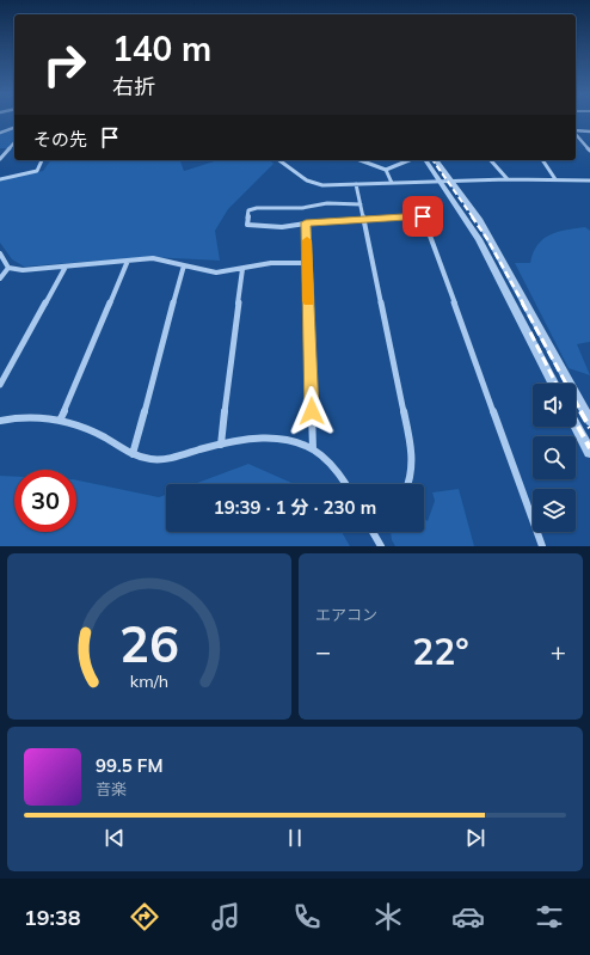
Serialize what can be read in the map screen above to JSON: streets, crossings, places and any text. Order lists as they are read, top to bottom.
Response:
{
  "page": {
    "turn": ["140 m", "右折"],
    "then": "その先",
    "limit": "30",
    "trip": "19:39 · 1 分 · 230 m",
    "tile": "エアコン",
    "heat": ["−", "22°", "+"],
    "song": ["99.5 FM", "音楽"],
    "tabs": "19:38",
    "gauge": ["26", "km/h"]
  }
}
